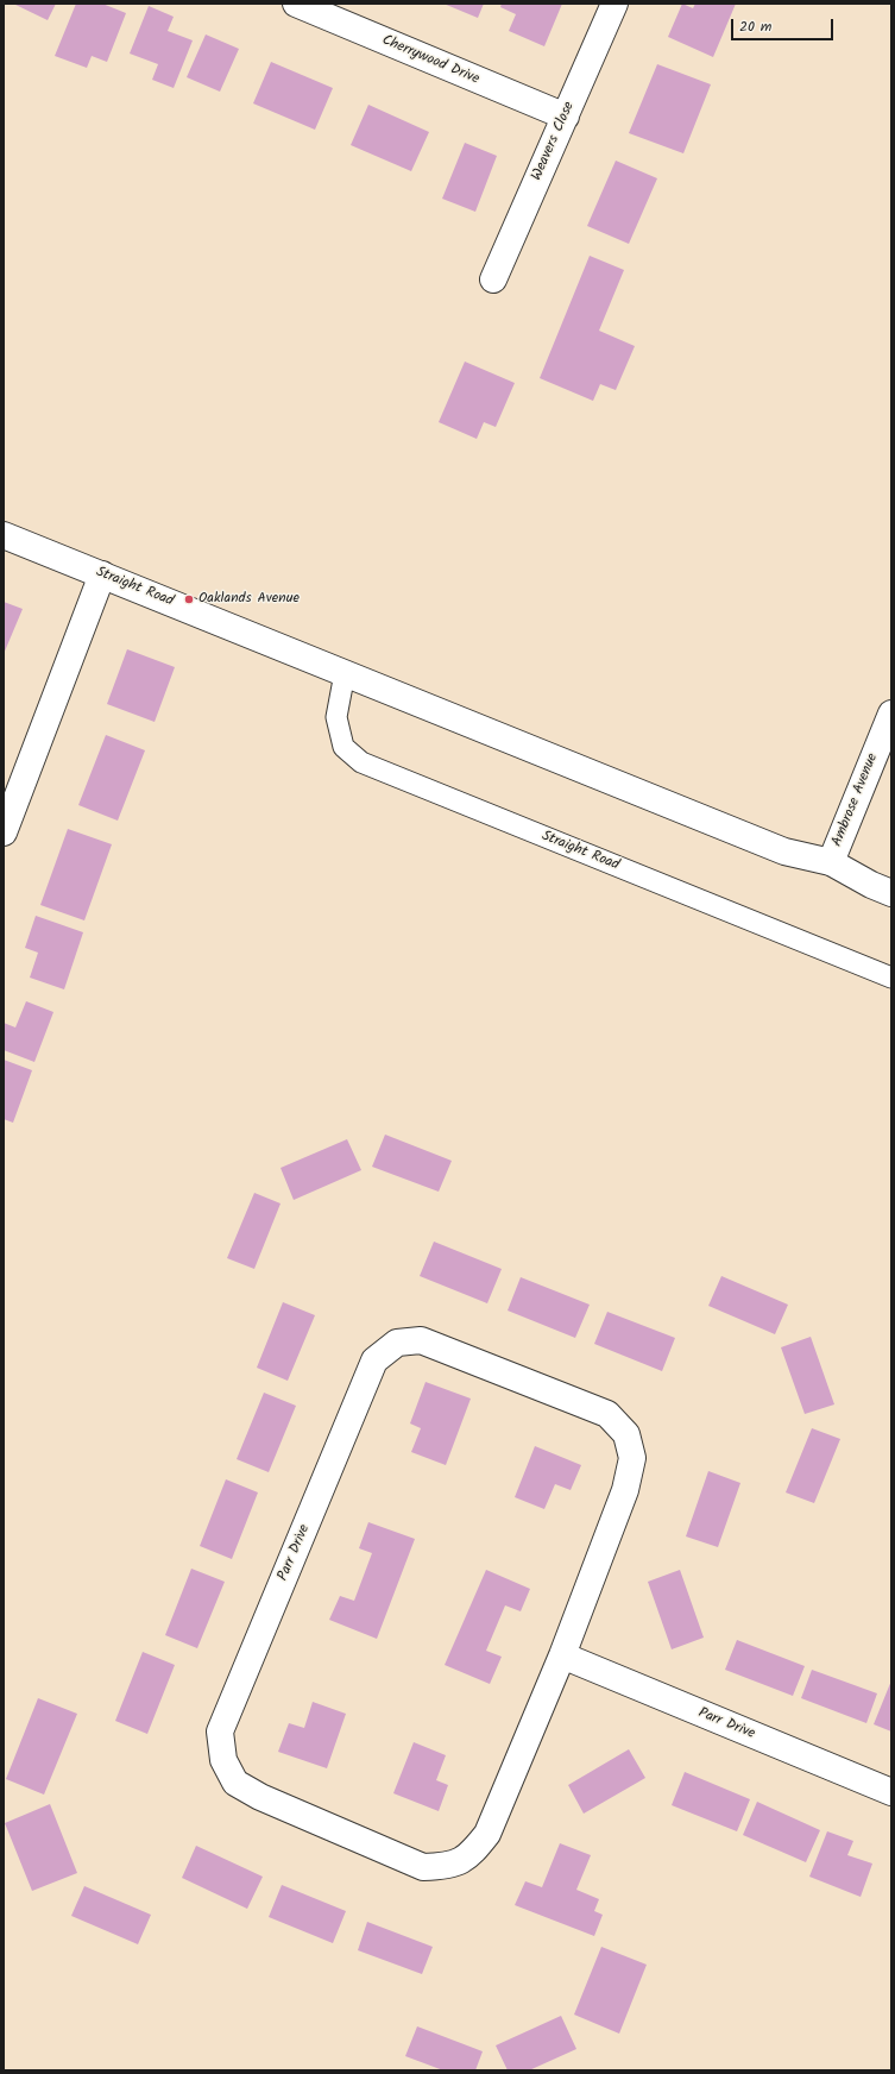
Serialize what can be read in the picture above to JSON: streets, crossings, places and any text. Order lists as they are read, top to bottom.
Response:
{
  "streets": {
    "street": [
      "Cherrywood Drive",
      "Weavers Close",
      "Straight Road",
      "Ambrose Avenue",
      "Parr Drive"
    ]
  },
  "crossings": [
    ["Cherrywood Drive", "Weavers Close"],
    ["Straight Road", "Ambrose Avenue"]
  ],
  "places": ["Oaklands Avenue"],
  "scale_bar": "20 m"
}
